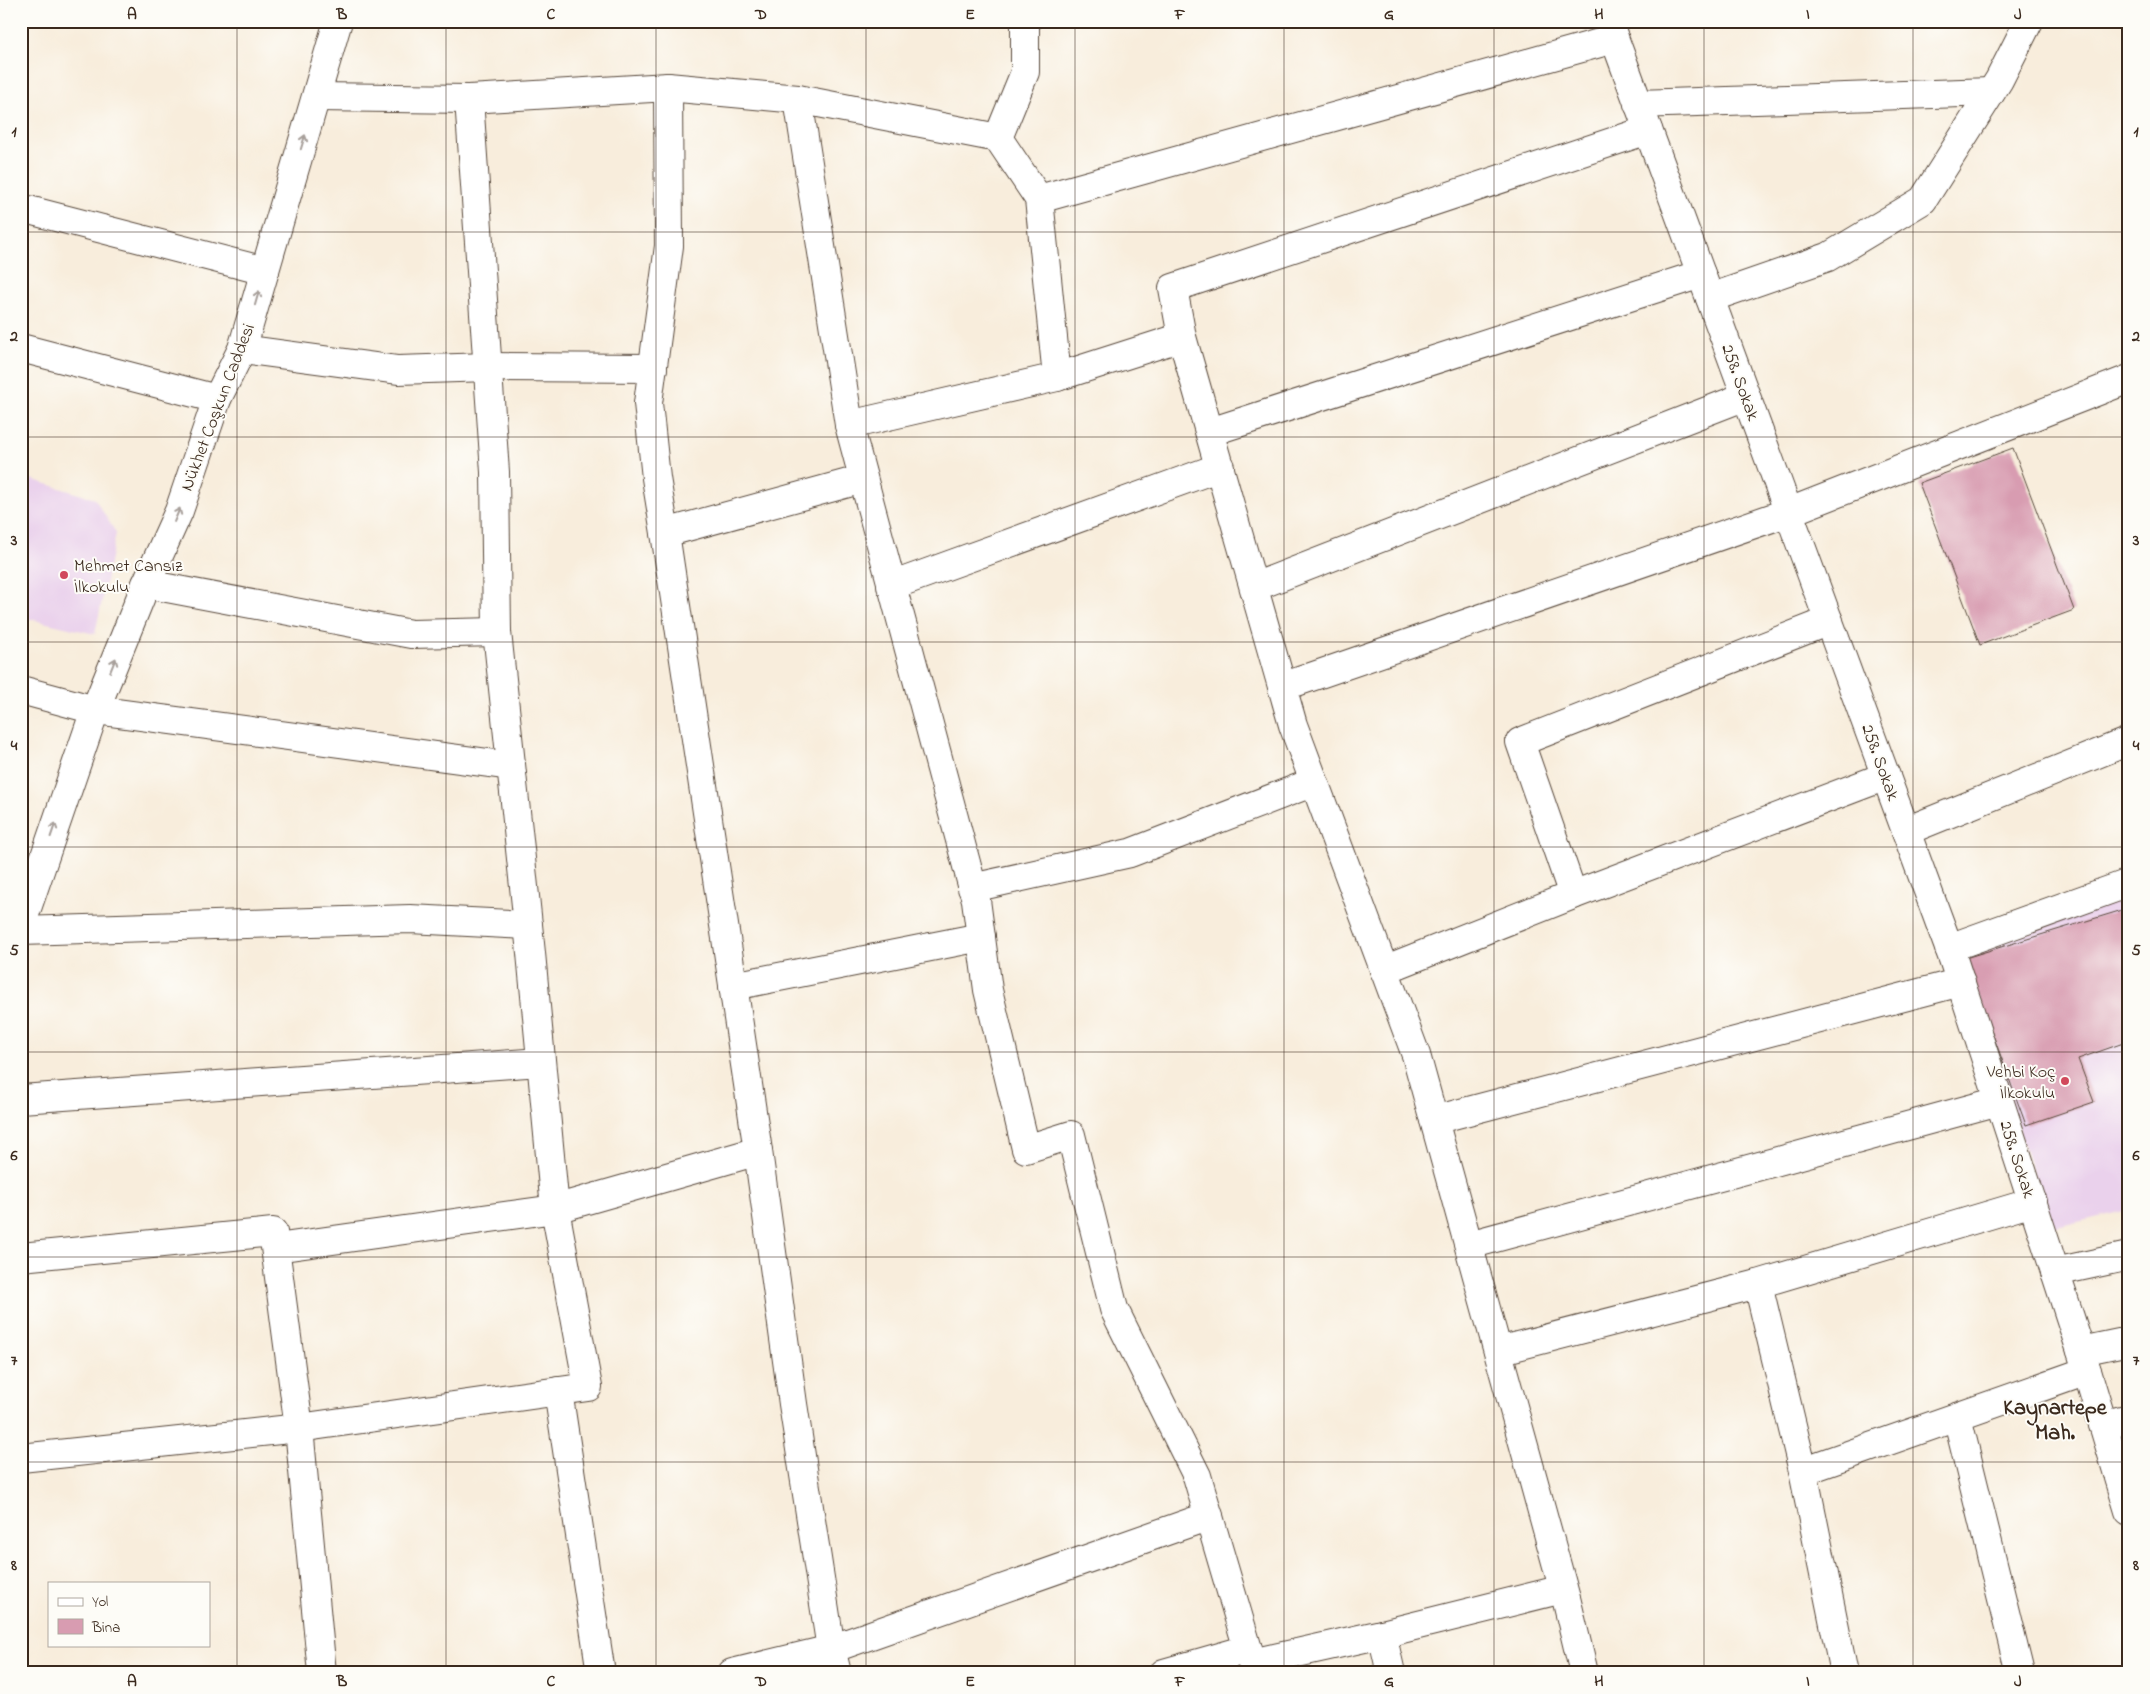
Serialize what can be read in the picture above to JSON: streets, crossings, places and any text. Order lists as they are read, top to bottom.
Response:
{
  "streets": {
    "street": ["258. Sokak", "Nükhet Coşkun Caddesi"]
  },
  "districts": ["Kaynartepe Mah."],
  "places": ["Mehmet Cansız İlkokulu", "Vehbi Koç İlkokulu"],
  "legend": ["Yol", "Bina"],
  "grid": {
    "columns": [
      "A",
      "B",
      "C",
      "D",
      "E",
      "F",
      "G",
      "H",
      "I",
      "J"
    ],
    "rows": [
      "1",
      "2",
      "3",
      "4",
      "5",
      "6",
      "7",
      "8"
    ]
  }
}
